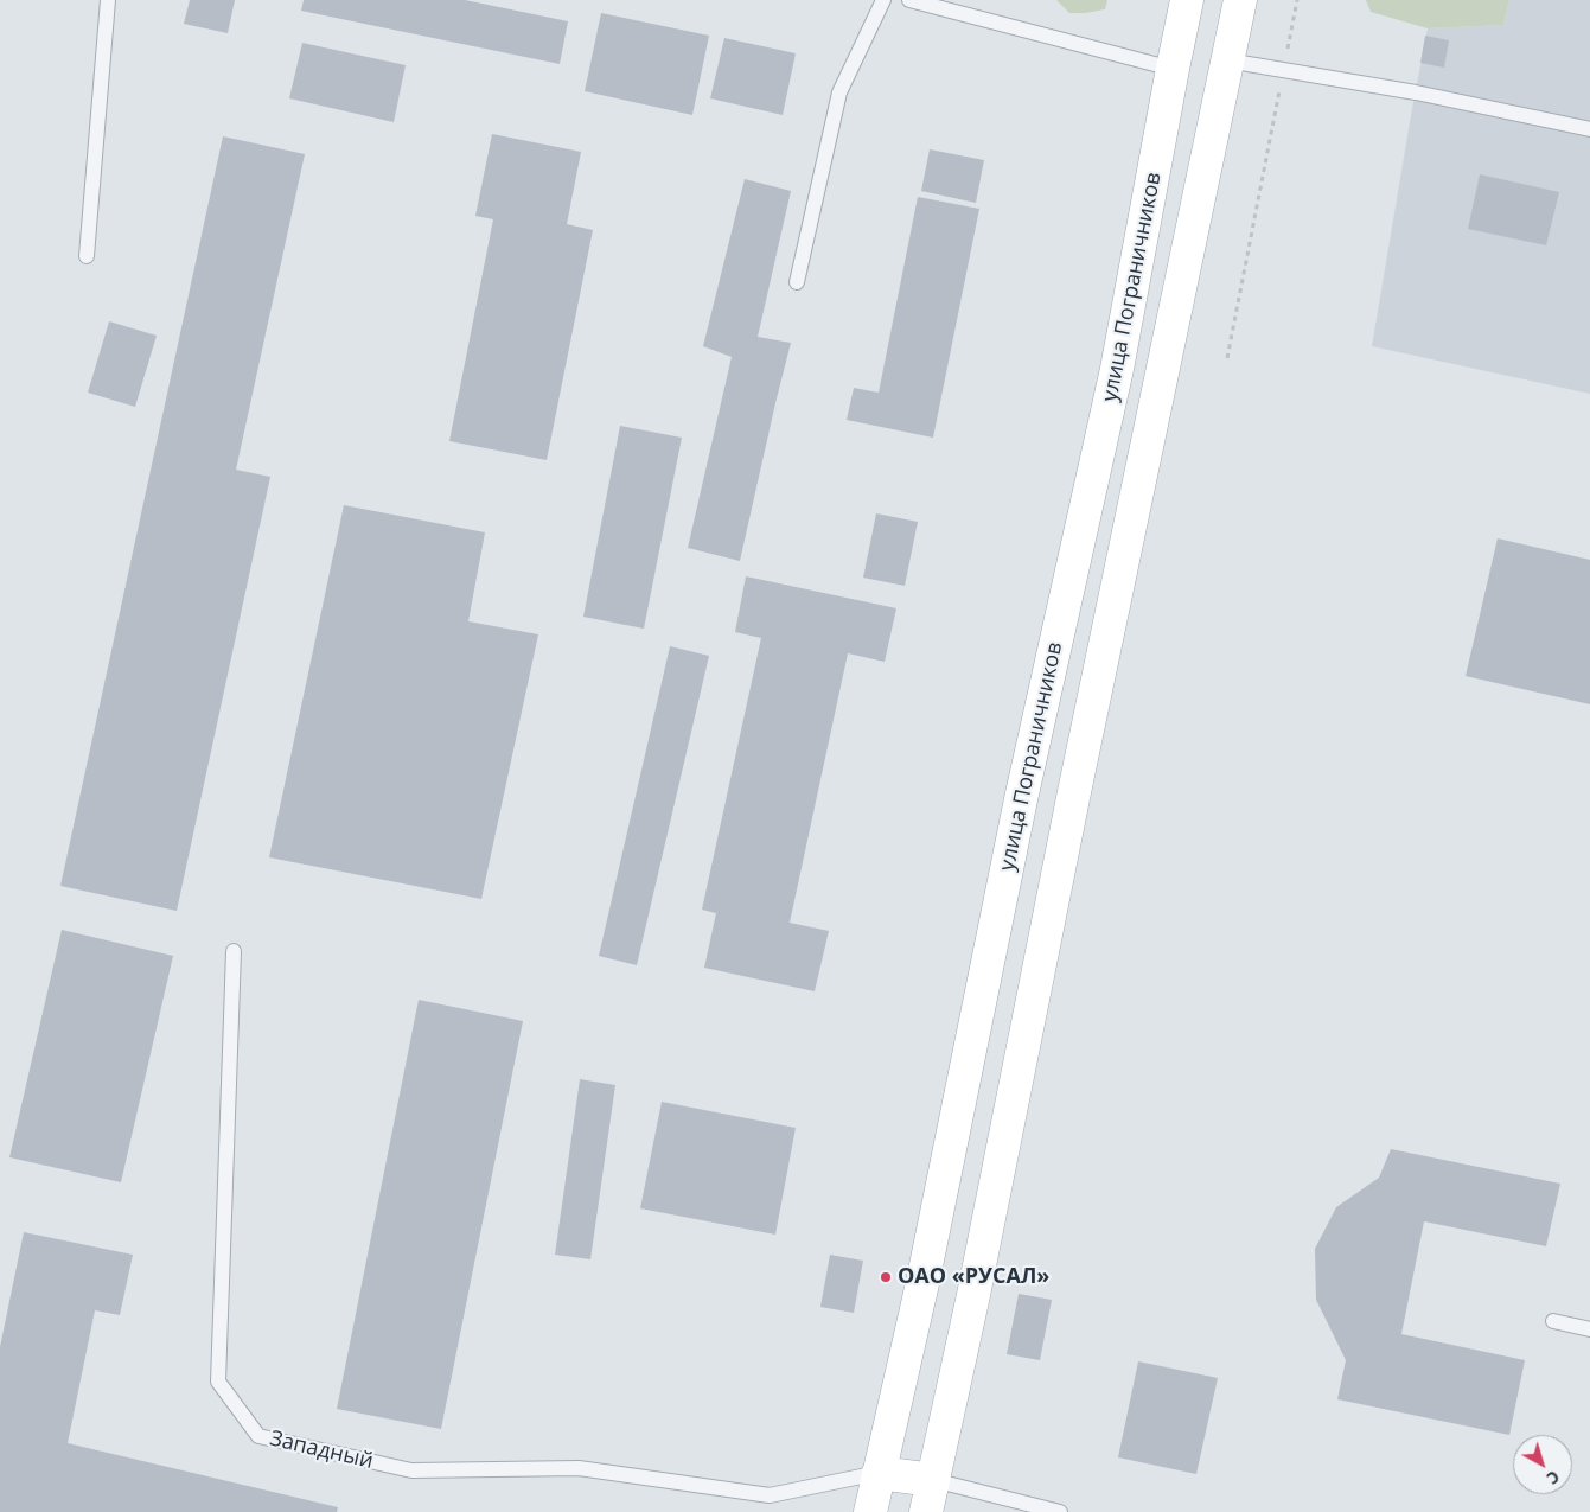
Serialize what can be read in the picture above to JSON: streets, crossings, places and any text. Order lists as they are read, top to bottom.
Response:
{
  "streets": {
    "main road": ["улица Пограничников"],
    "lane": ["Западный"]
  },
  "crossings": [
    ["улица Пограничников", "Западный"]
  ],
  "places": ["ОАО «РУСАЛ»"],
  "north": "bottom right"
}
